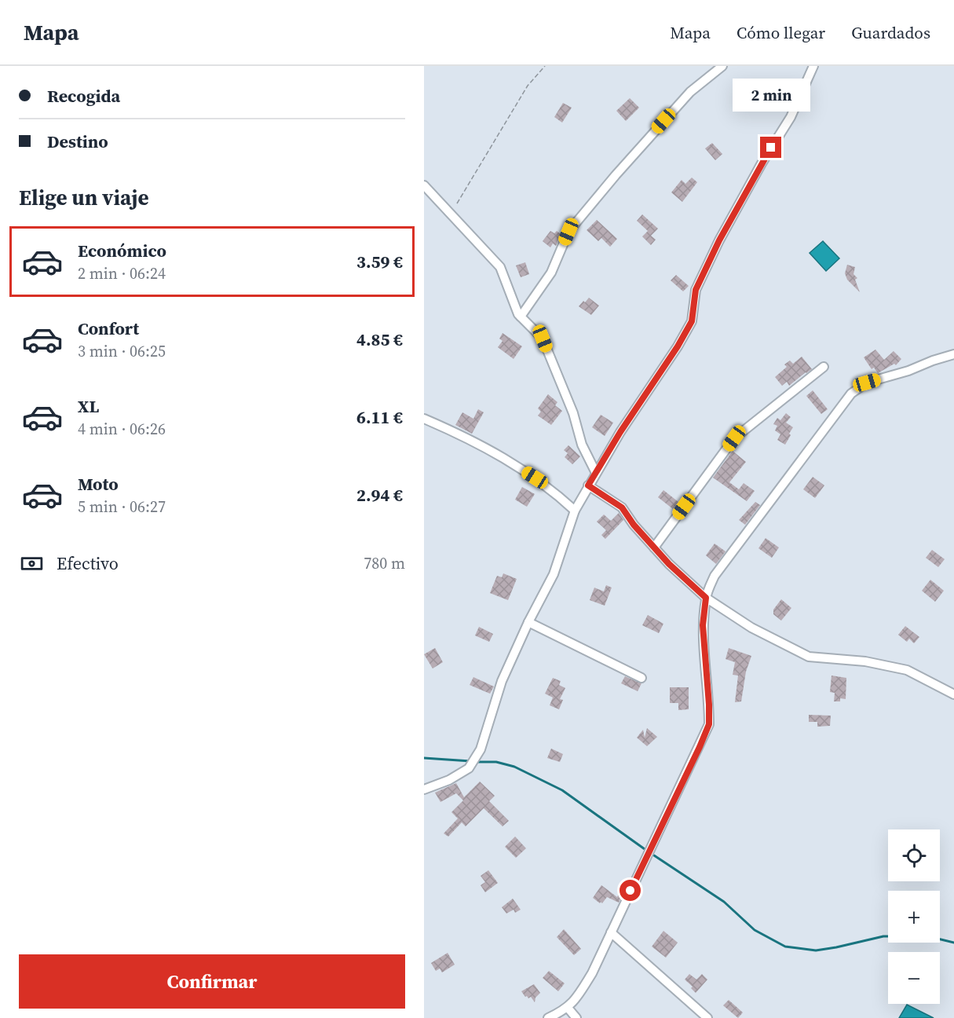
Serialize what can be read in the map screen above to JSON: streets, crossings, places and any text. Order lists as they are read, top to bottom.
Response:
{
  "page": {
    "header": "Mapa",
    "nav": ["Mapa", "Cómo llegar", "Guardados"],
    "banner": ["Recogida", "Destino"],
    "bubble": "2 min",
    "heading": "Elige un viaje",
    "list": [
      {
        "name": "Económico",
        "note": "2 min · 06:24",
        "value": "3.59 €"
      },
      {
        "name": "Confort",
        "note": "3 min · 06:25",
        "value": "4.85 €"
      },
      {
        "name": "XL",
        "note": "4 min · 06:26",
        "value": "6.11 €"
      },
      {
        "name": "Moto",
        "note": "5 min · 06:27",
        "value": "2.94 €"
      }
    ],
    "pay": ["Efectivo", "780 m"],
    "map_buttons": ["+", "−"],
    "buttons": "Confirmar"
  }
}
